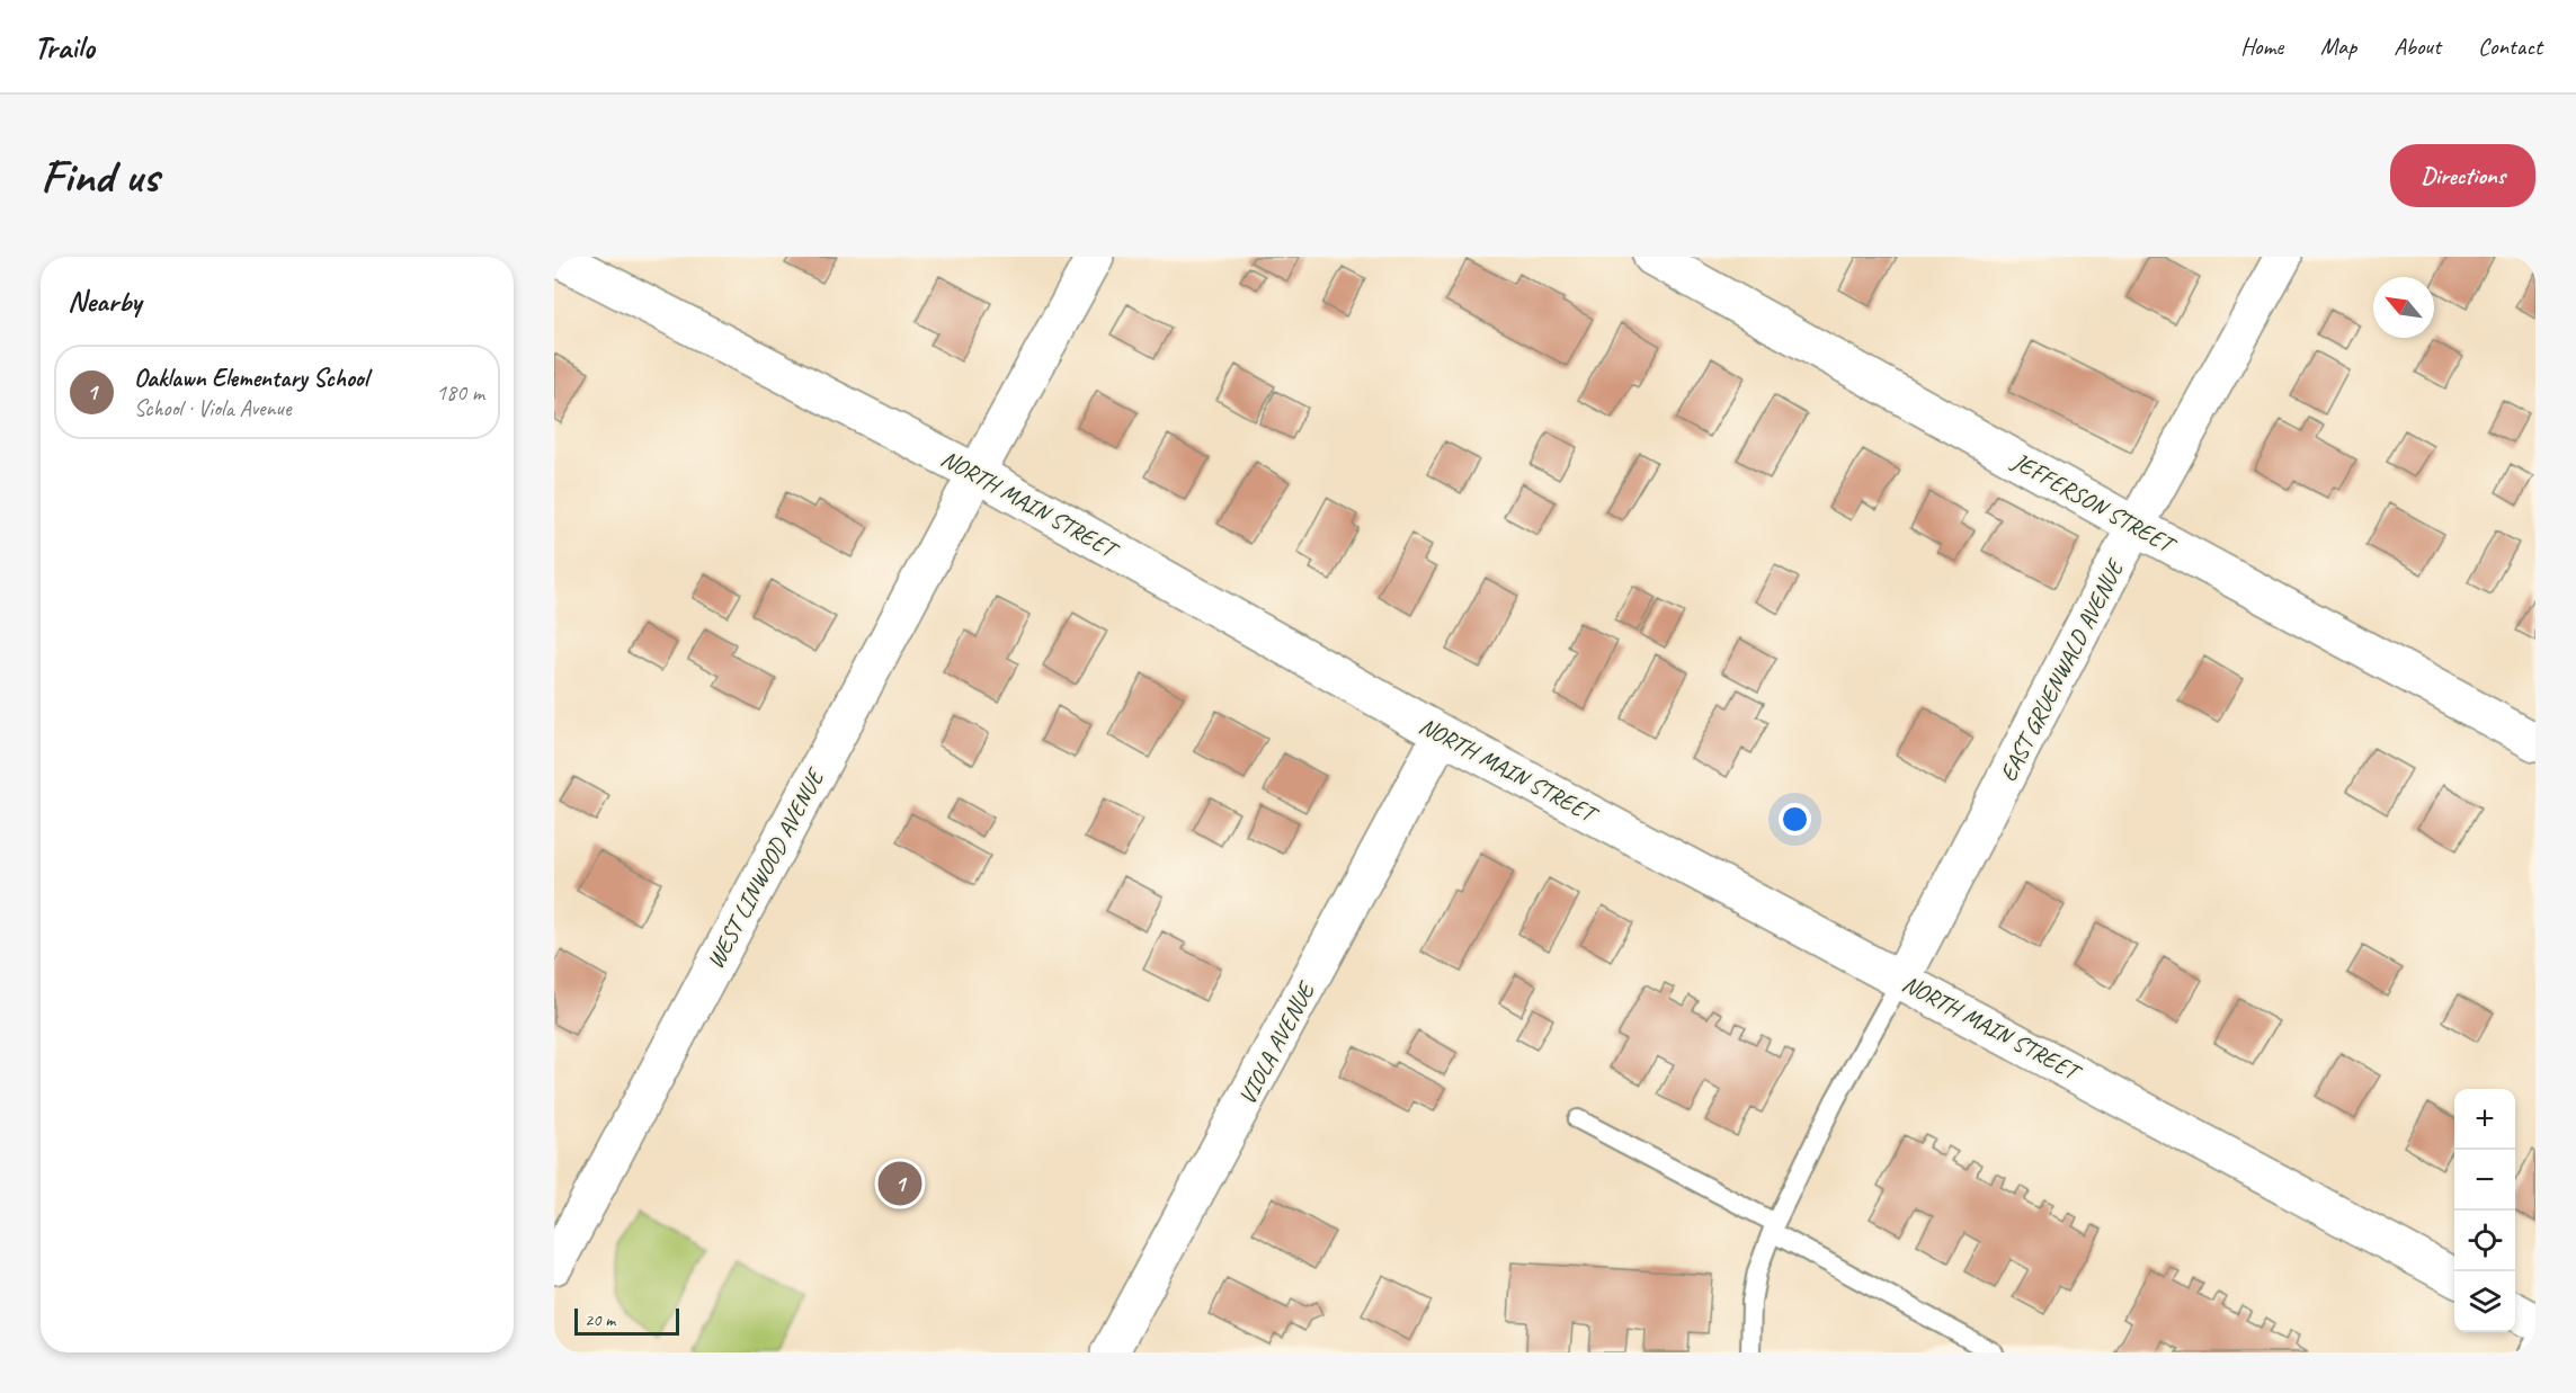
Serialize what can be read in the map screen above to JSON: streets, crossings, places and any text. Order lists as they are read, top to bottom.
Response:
{
  "streets": {
    "street": [
      "JEFFERSON STREET",
      "NORTH MAIN STREET",
      "EAST GRUENWALD AVENUE",
      "WEST LINWOOD AVENUE",
      "VIOLA AVENUE"
    ]
  },
  "crossings": [
    ["JEFFERSON STREET", "EAST GRUENWALD AVENUE"],
    ["NORTH MAIN STREET", "EAST GRUENWALD AVENUE"],
    ["NORTH MAIN STREET", "WEST LINWOOD AVENUE"],
    ["NORTH MAIN STREET", "VIOLA AVENUE"]
  ],
  "scale_bar": "20 m",
  "north": "top left",
  "page": {
    "header": "Trailo",
    "nav": [
      "Home",
      "Map",
      "About",
      "Contact"
    ],
    "buttons": "Directions",
    "title": "Find us",
    "heading": "Nearby",
    "list": [
      {
        "mark": "1",
        "name": "Oaklawn Elementary School",
        "note": "School · Viola Avenue",
        "value": "180 m"
      }
    ],
    "map_buttons": ["+", "−"],
    "pins": "1",
    "scale": "20 m"
  }
}
